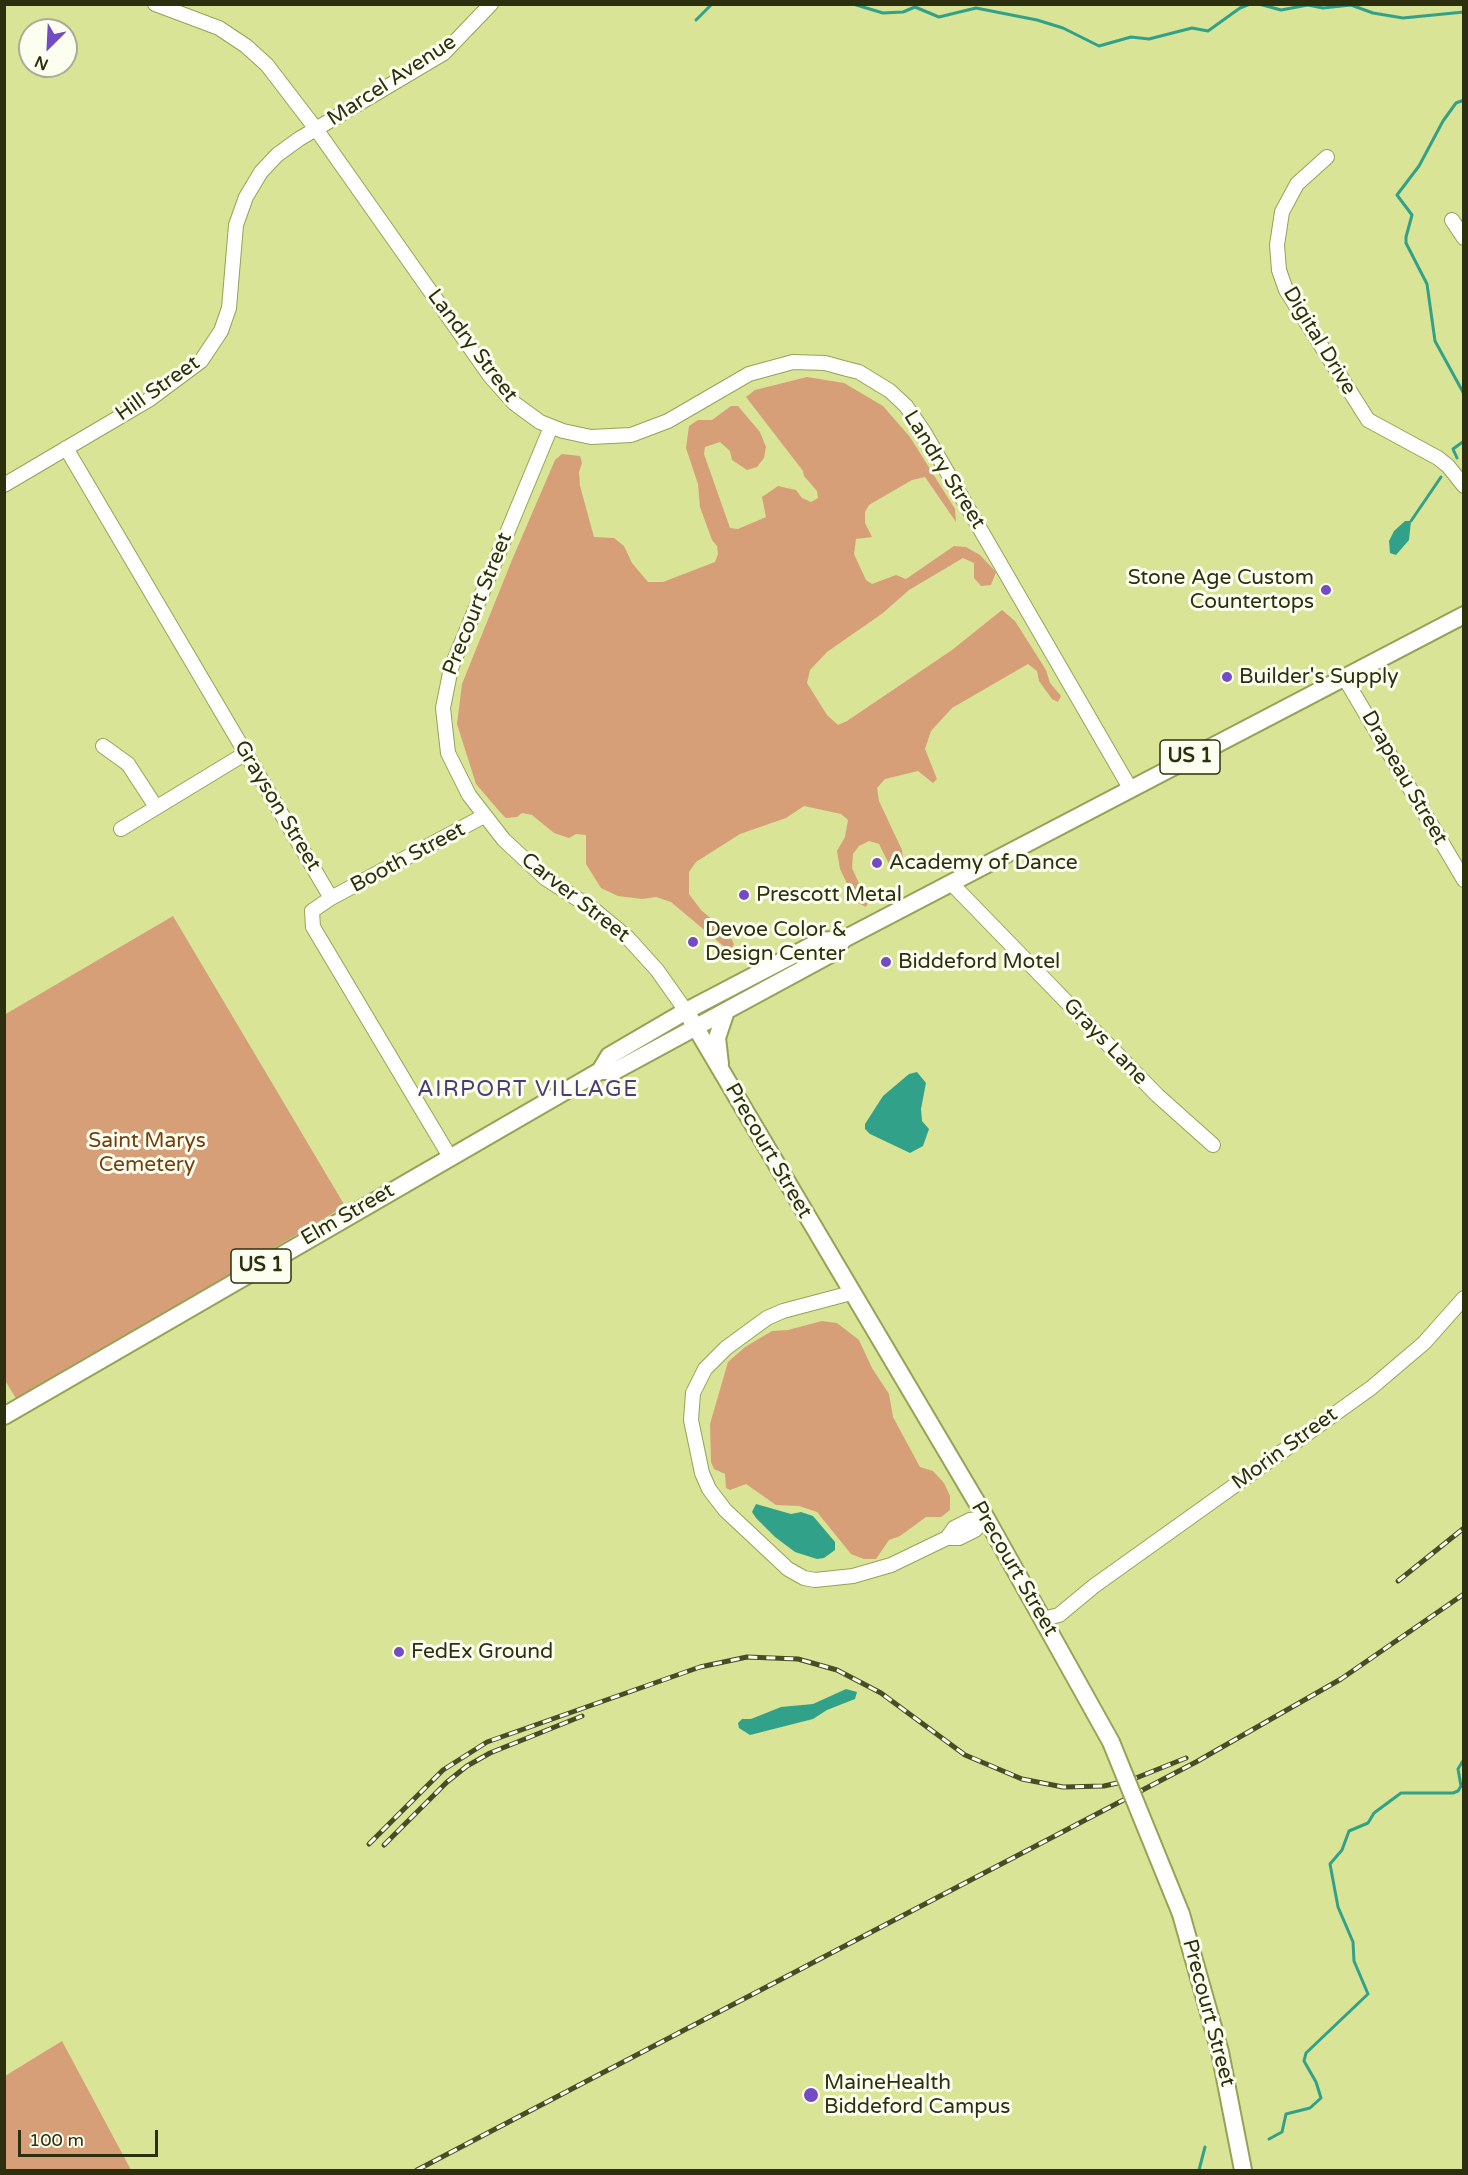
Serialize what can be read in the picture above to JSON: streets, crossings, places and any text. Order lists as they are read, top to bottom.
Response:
{
  "streets": {
    "main road": ["Precourt Street", "US 1", "Elm Street"],
    "street": [
      "Marcel Avenue",
      "Digital Drive",
      "Landry Street",
      "Hill Street",
      "Drapeau Street",
      "Grayson Street",
      "Booth Street",
      "Carver Street",
      "Grays Lane",
      "Morin Street"
    ]
  },
  "crossings": [
    ["Marcel Avenue", "Landry Street"],
    ["Marcel Avenue", "Hill Street"],
    ["Landry Street", "Hill Street"],
    ["Landry Street", "Precourt Street"],
    ["Landry Street", "Elm Street"],
    ["Hill Street", "Grayson Street"],
    ["Precourt Street", "Booth Street"],
    ["Precourt Street", "Carver Street"],
    ["Precourt Street", "Elm Street"],
    ["Precourt Street", "Morin Street"],
    ["Drapeau Street", "Elm Street"],
    ["Grayson Street", "Booth Street"],
    ["Booth Street", "Carver Street"],
    ["Carver Street", "Elm Street"],
    ["Grays Lane", "Elm Street"]
  ],
  "districts": ["AIRPORT VILLAGE"],
  "parks": ["Saint Marys Cemetery"],
  "places": [
    "Stone Age Custom Countertops",
    "Builder's Supply",
    "Academy of Dance",
    "Prescott Metal",
    "Devoe Color & Design Center",
    "Biddeford Motel",
    "FedEx Ground",
    "MaineHealth Biddeford Campus"
  ],
  "scale_bar": "100 m",
  "north": "bottom left"
}
